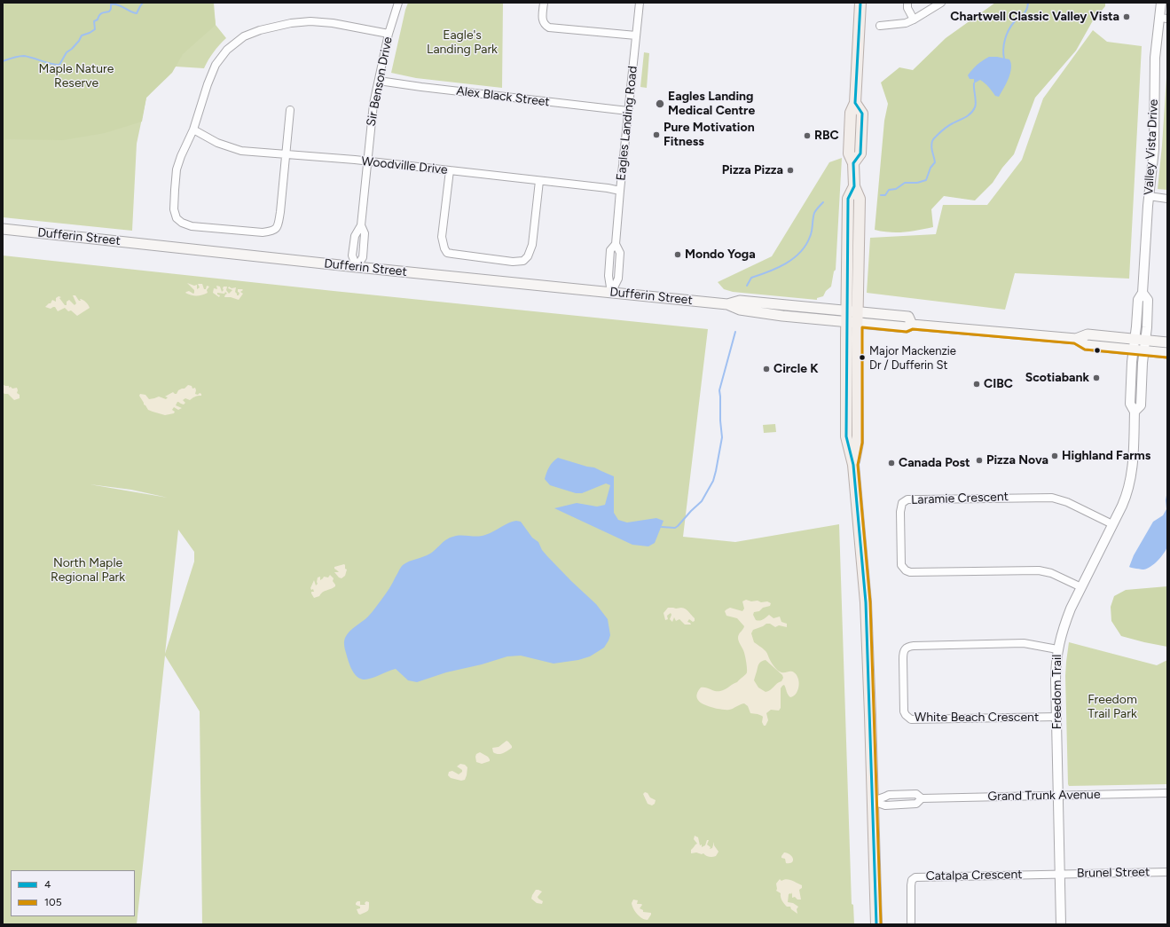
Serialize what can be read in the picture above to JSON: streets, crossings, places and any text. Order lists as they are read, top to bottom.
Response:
{
  "streets": {
    "main road": ["Dufferin Street"],
    "street": [
      "Sir Benson Drive",
      "Alex Black Street",
      "Eagles Landing Road",
      "Valley Vista Drive",
      "Woodville Drive",
      "Laramie Crescent",
      "Freedom Trail",
      "White Beach Crescent",
      "Grand Trunk Avenue",
      "Brunel Street",
      "Catalpa Crescent"
    ]
  },
  "crossings": [
    ["Sir Benson Drive", "Alex Black Street"],
    ["Sir Benson Drive", "Woodville Drive"],
    ["Sir Benson Drive", "Dufferin Street"],
    ["Alex Black Street", "Eagles Landing Road"],
    ["Eagles Landing Road", "Woodville Drive"],
    ["Eagles Landing Road", "Dufferin Street"],
    ["Valley Vista Drive", "Dufferin Street"],
    ["Valley Vista Drive", "Freedom Trail"],
    ["Dufferin Street", "Freedom Trail"],
    ["Laramie Crescent", "Freedom Trail"],
    ["Freedom Trail", "White Beach Crescent"],
    ["Freedom Trail", "Grand Trunk Avenue"],
    ["Freedom Trail", "Brunel Street"],
    ["Freedom Trail", "Catalpa Crescent"],
    ["Brunel Street", "Catalpa Crescent"]
  ],
  "parks": [
    "Eagle's Landing Park",
    "Maple Nature Reserve",
    "North Maple Regional Park",
    "Freedom Trail Park"
  ],
  "places": [
    "Chartwell Classic Valley Vista",
    "Eagles Landing Medical Centre",
    "Pure Motivation Fitness",
    "RBC",
    "Pizza Pizza",
    "Mondo Yoga",
    "Major Mackenzie Dr / Dufferin St",
    "Circle K",
    "Scotiabank",
    "CIBC",
    "Highland Farms",
    "Pizza Nova",
    "Canada Post"
  ],
  "lines": ["transit line 4", "transit line 105"],
  "legend": ["4", "105"]
}
